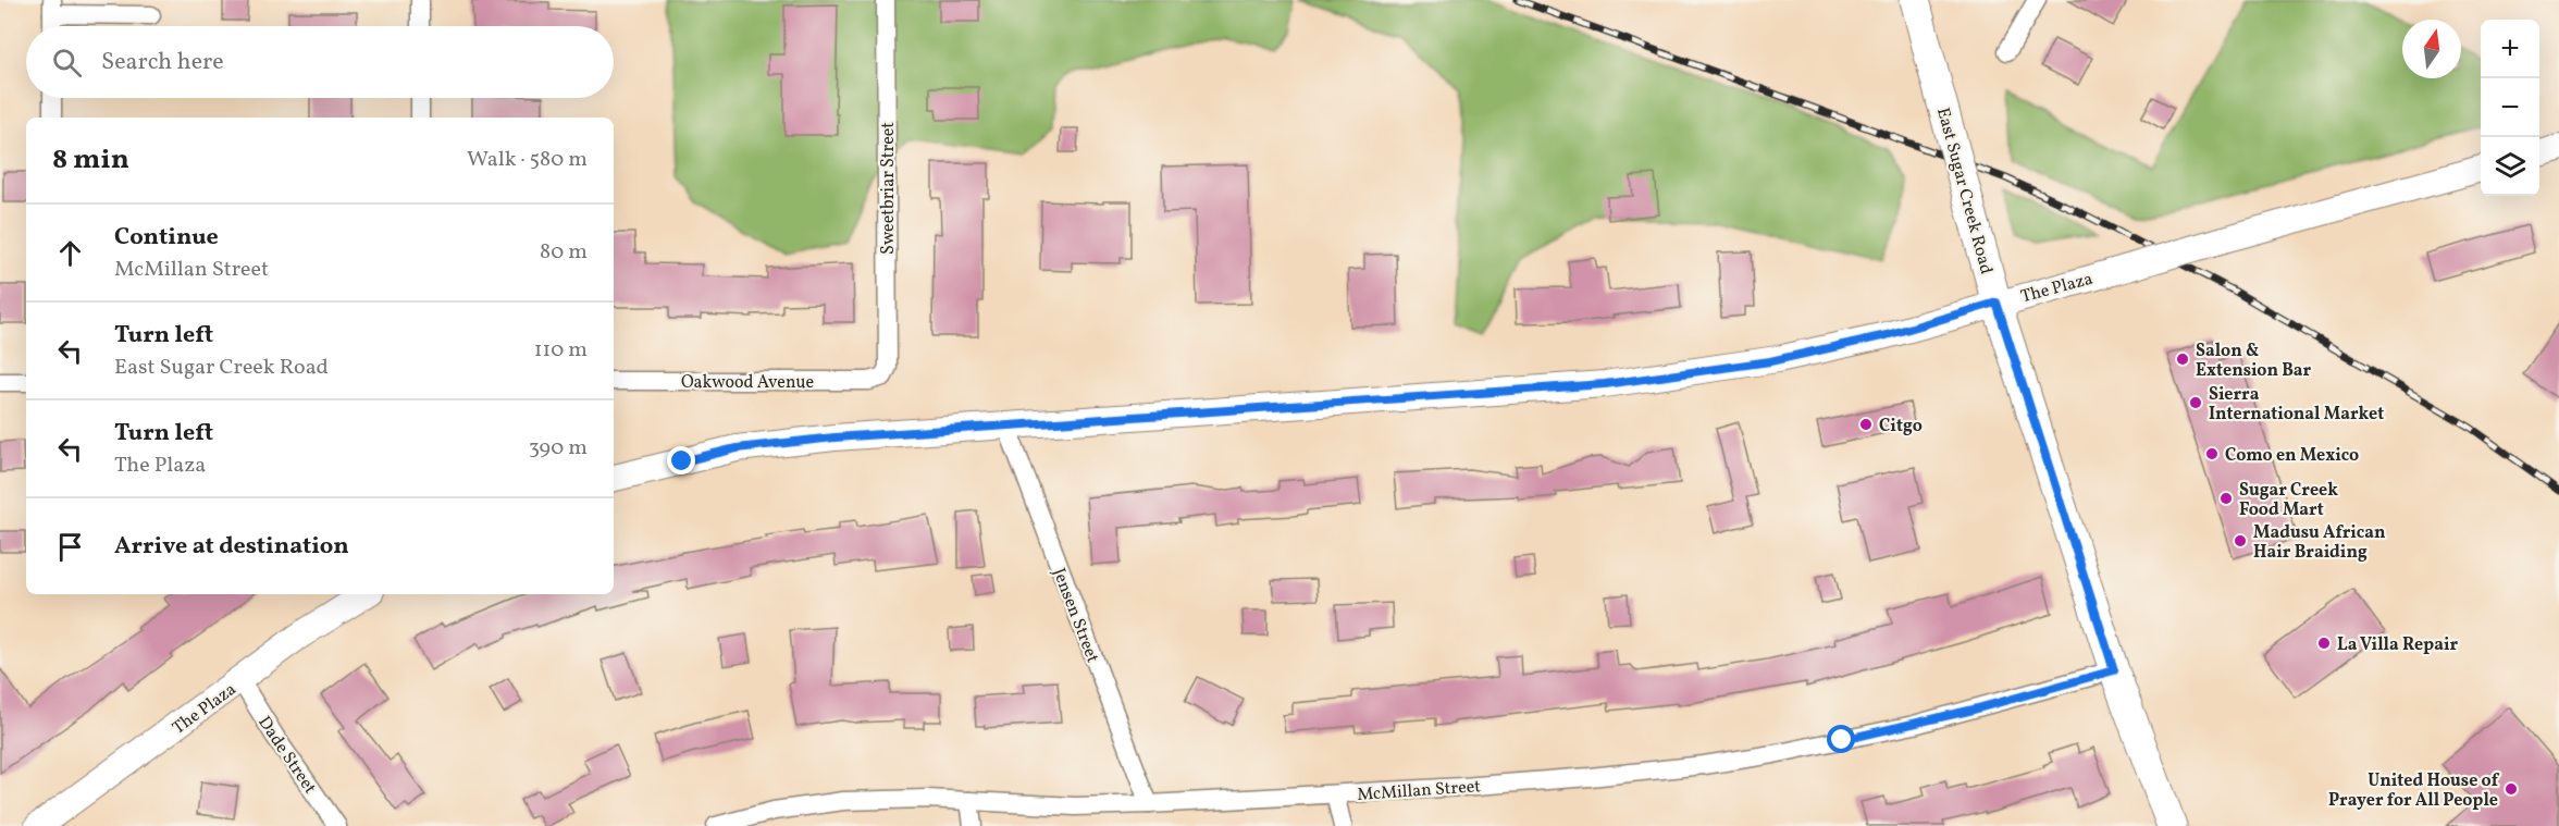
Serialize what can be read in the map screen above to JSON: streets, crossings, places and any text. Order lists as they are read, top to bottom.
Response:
{
  "streets": {
    "main road": ["East Sugar Creek Road", "The Plaza"],
    "street": [
      "Sweetbriar Street",
      "Oakwood Avenue",
      "Jensen Street",
      "Dade Street",
      "McMillan Street"
    ]
  },
  "crossings": [
    ["Sweetbriar Street", "Oakwood Avenue"],
    ["East Sugar Creek Road", "The Plaza"],
    ["East Sugar Creek Road", "McMillan Street"],
    ["The Plaza", "Jensen Street"],
    ["The Plaza", "Dade Street"],
    ["Jensen Street", "McMillan Street"]
  ],
  "places": [
    "Salon & Extension Bar",
    "Sierra International Market",
    "Citgo",
    "Como en Mexico",
    "Sugar Creek Food Mart",
    "Madusu African Hair Braiding",
    "La Villa Repair",
    "United House of Prayer for All People"
  ],
  "north": "top",
  "page": {
    "map_buttons": ["+", "−"],
    "search": "Search here",
    "heading": ["8 min", "Walk · 580 m"],
    "list": [
      ["Continue", "McMillan Street", "80 m"],
      ["Turn left", "East Sugar Creek Road", "110 m"],
      ["Turn left", "The Plaza", "390 m"],
      "Arrive at destination"
    ]
  }
}
